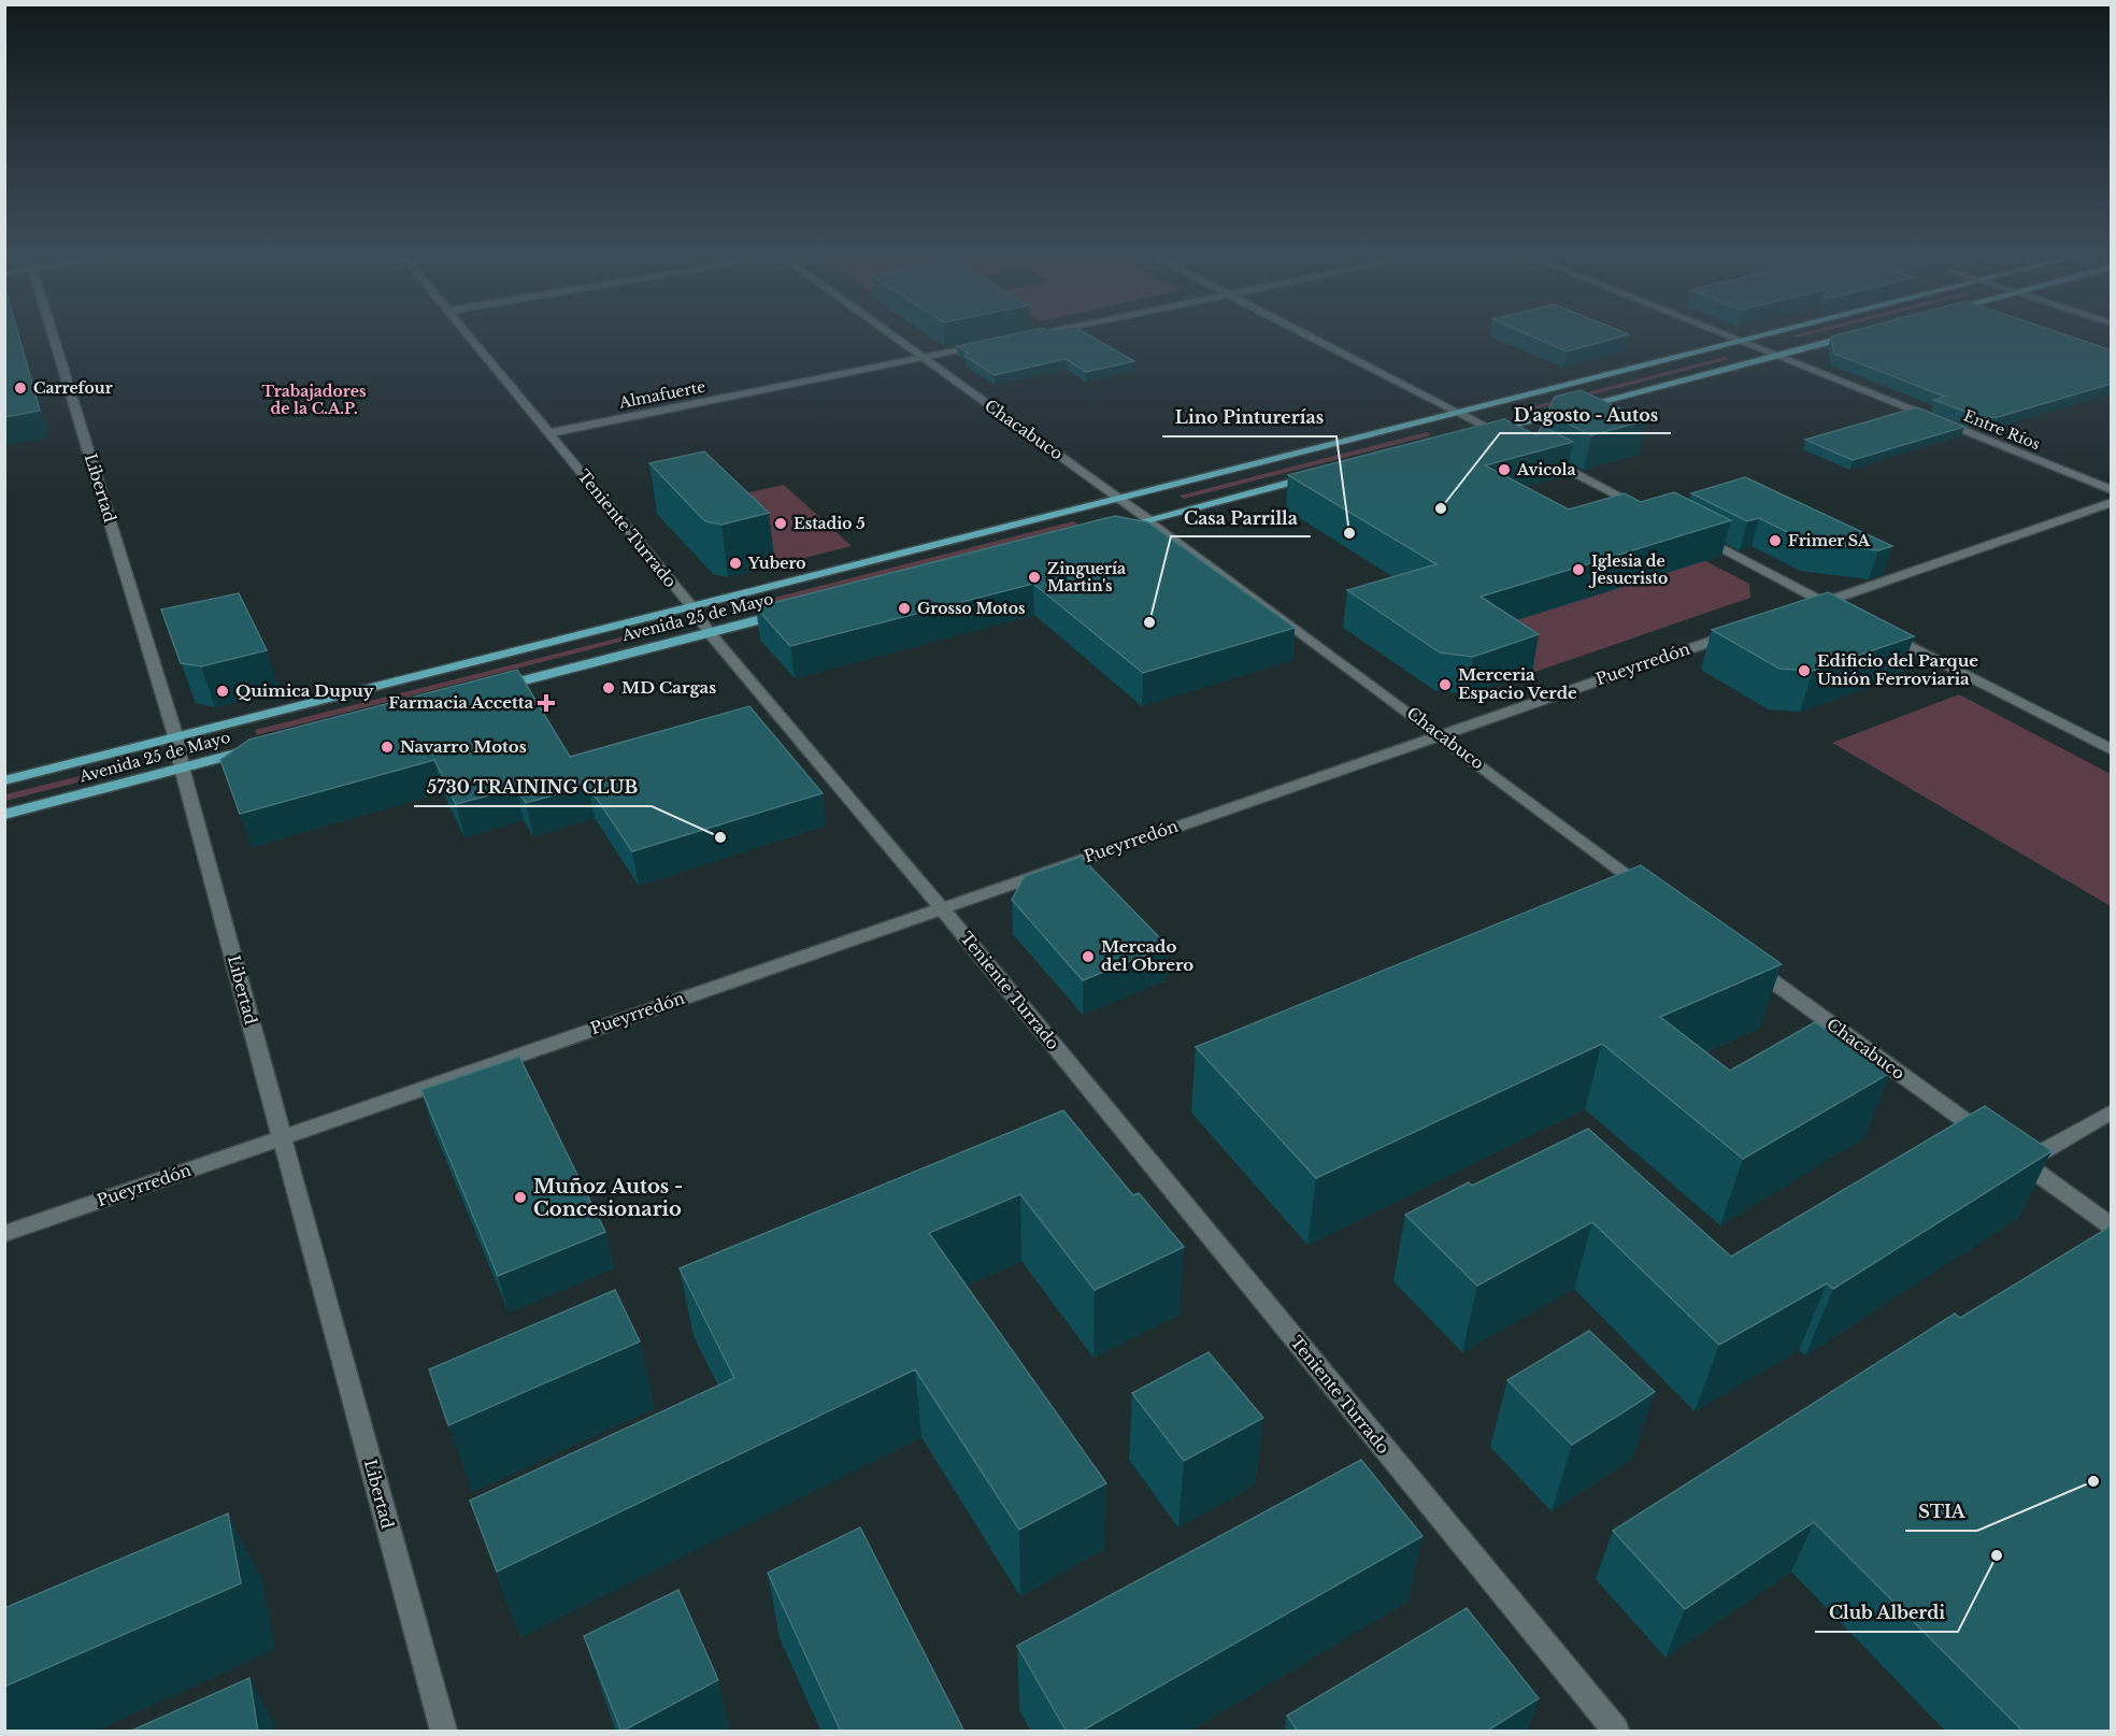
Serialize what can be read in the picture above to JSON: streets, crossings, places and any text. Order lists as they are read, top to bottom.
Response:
{
  "streets": {
    "main road": ["Avenida 25 de Mayo"],
    "street": [
      "Almafuerte",
      "Chacabuco",
      "Entre Ríos",
      "Libertad",
      "Teniente Turrado",
      "Pueyrredón"
    ]
  },
  "crossings": [
    ["Almafuerte", "Chacabuco"],
    ["Almafuerte", "Teniente Turrado"],
    ["Chacabuco", "Avenida 25 de Mayo"],
    ["Chacabuco", "Pueyrredón"],
    ["Entre Ríos", "Avenida 25 de Mayo"],
    ["Libertad", "Avenida 25 de Mayo"],
    ["Libertad", "Pueyrredón"],
    ["Teniente Turrado", "Avenida 25 de Mayo"],
    ["Teniente Turrado", "Pueyrredón"]
  ],
  "districts": ["Trabajadores de la C.A.P."],
  "places": {
    "other": [
      "Carrefour",
      "Avicola",
      "D'agosto - Autos",
      "Estadio 5",
      "Lino Pinturerías",
      "Frimer SA",
      "Yubero",
      "Iglesia de Jesucristo",
      "Zinguería Martin's",
      "Grosso Motos",
      "Casa Parrilla",
      "Edificio del Parque Unión Ferroviaria",
      "Merceria Espacio Verde",
      "MD Cargas",
      "Quimica Dupuy",
      "Navarro Motos",
      "5730 TRAINING CLUB",
      "Mercado del Obrero",
      "Muñoz Autos - Concesionario",
      "STIA",
      "Club Alberdi"
    ],
    "health": ["Farmacia Accetta"]
  }
}
